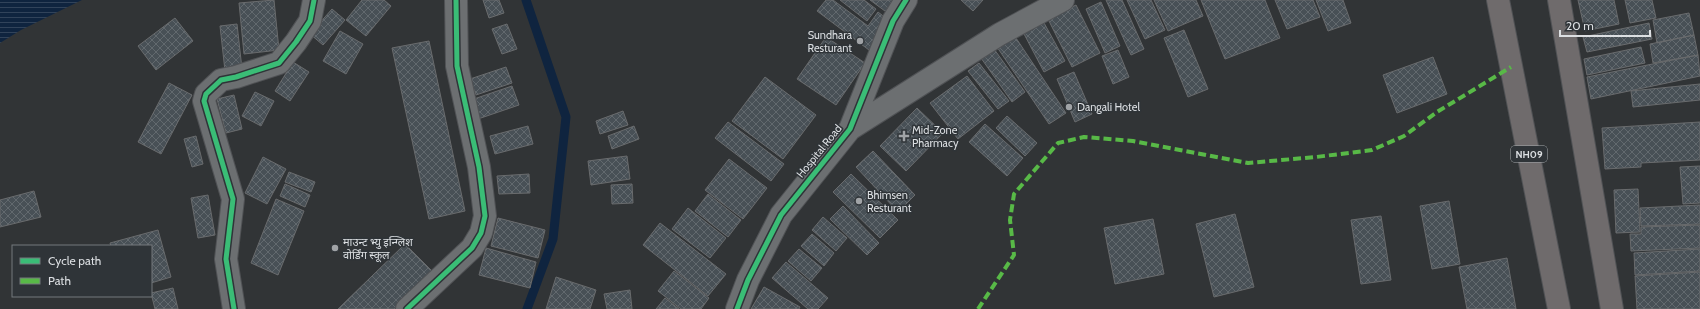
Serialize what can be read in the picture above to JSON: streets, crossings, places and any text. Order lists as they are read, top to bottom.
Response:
{
  "streets": {
    "main road": ["NH09"],
    "street": ["Hospital Road"]
  },
  "places": {
    "other": [
      "Sundhara Resturant",
      "Dangali Hotel",
      "Bhimsen Resturant",
      "माउन्ट भ्यु इन्ग्लिश वोर्डिंग स्कूल"
    ],
    "health": ["Mid-Zone Pharmacy"]
  },
  "legend": ["Cycle path", "Path"],
  "scale_bar": "20 m"
}
